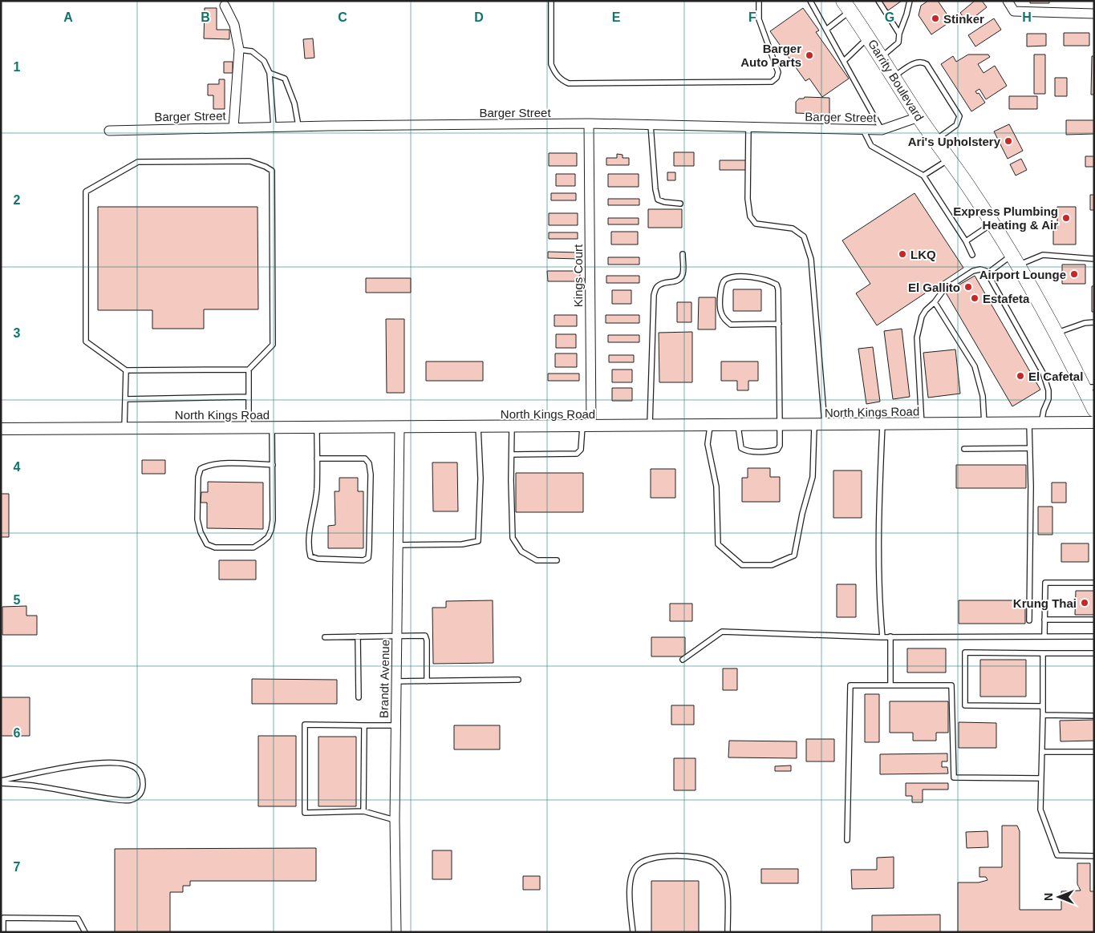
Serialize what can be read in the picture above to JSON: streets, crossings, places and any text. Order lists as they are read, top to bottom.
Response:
{
  "streets": {
    "main road": ["Garrity Boulevard"],
    "street": [
      "Barger Street",
      "Kings Court",
      "North Kings Road",
      "Brandt Avenue"
    ]
  },
  "crossings": [
    ["Garrity Boulevard", "Barger Street"],
    ["Barger Street", "Kings Court"],
    ["Kings Court", "North Kings Road"],
    ["North Kings Road", "Brandt Avenue"]
  ],
  "places": [
    "Stinker",
    "Barger Auto Parts",
    "Ari's Upholstery",
    "Express Plumbing Heating & Air",
    "LKQ",
    "Airport Lounge",
    "El Gallito",
    "Estafeta",
    "El Cafetal",
    "Krung Thai"
  ],
  "north": "left",
  "grid": {
    "columns": [
      "A",
      "B",
      "C",
      "D",
      "E",
      "F",
      "G",
      "H"
    ],
    "rows": [
      "1",
      "2",
      "3",
      "4",
      "5",
      "6",
      "7"
    ]
  }
}
